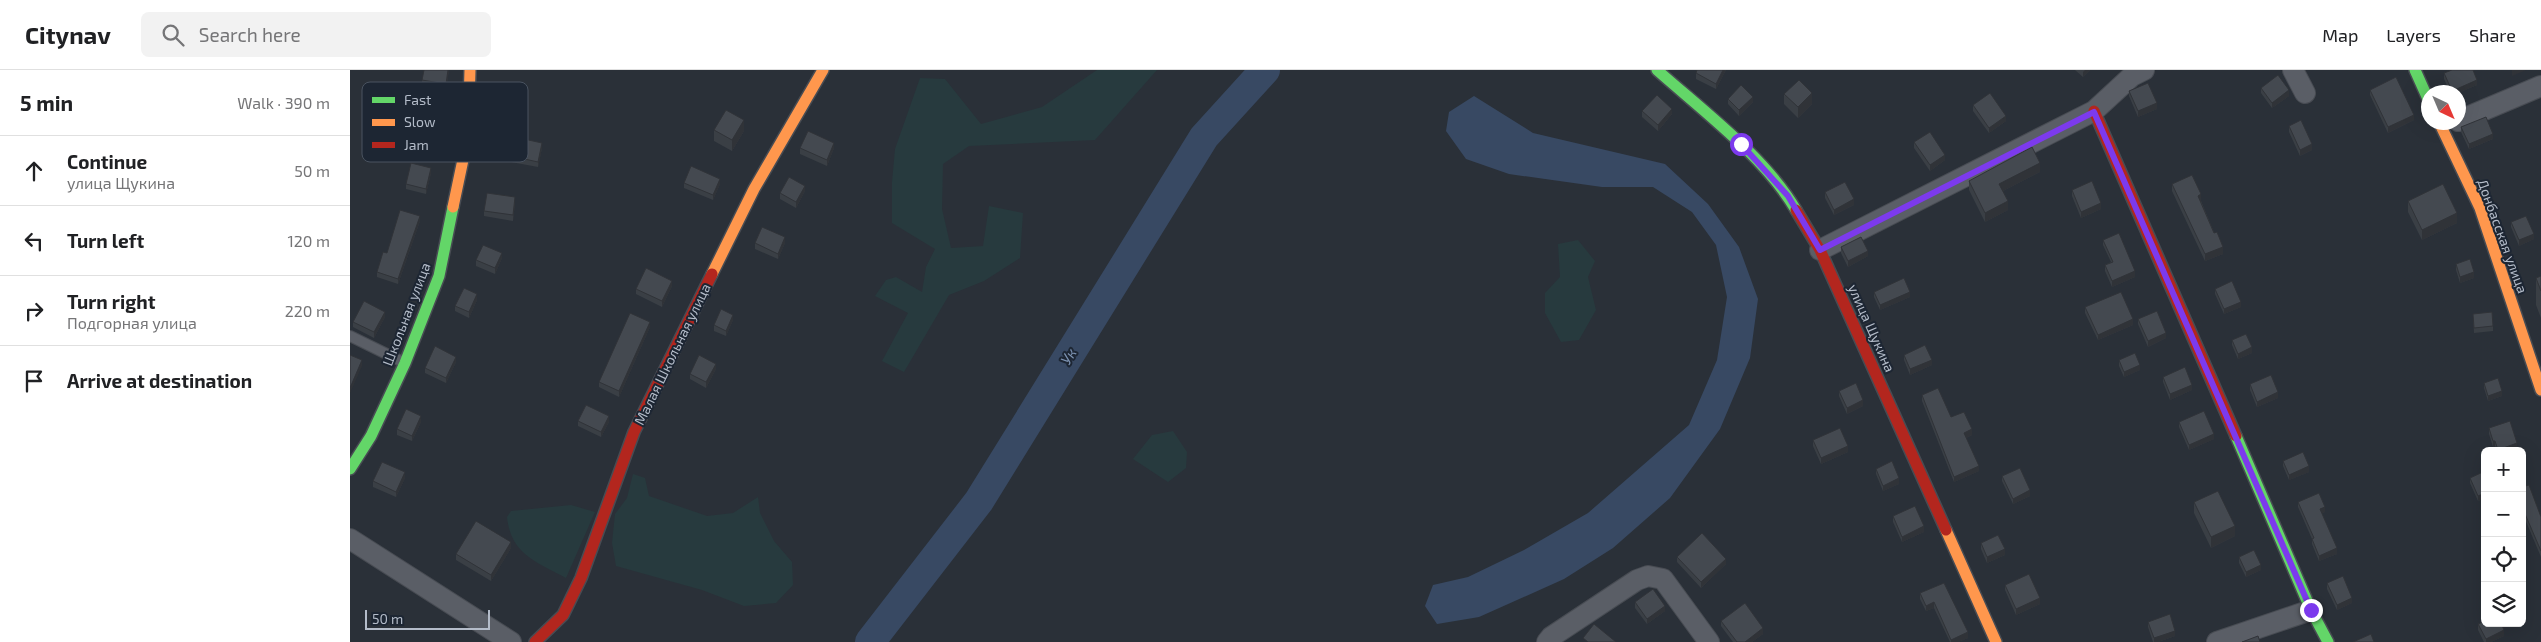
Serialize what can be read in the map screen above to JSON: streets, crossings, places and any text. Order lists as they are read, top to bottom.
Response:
{
  "streets": {
    "street": [
      "Донбасская улица",
      "Школьная улица",
      "улица Щукина",
      "Малая Школьная улица"
    ]
  },
  "water": ["Ук"],
  "legend": ["Fast", "Slow", "Jam"],
  "scale_bar": "50 m",
  "north": "bottom right",
  "page": {
    "header": "Citynav",
    "search": "Search here",
    "nav": ["Map", "Layers", "Share"],
    "heading": ["5 min", "Walk · 390 m"],
    "list": [
      ["Continue", "улица Щукина", "50 m"],
      ["Turn left", "120 m"],
      ["Turn right", "Подгорная улица", "220 m"],
      "Arrive at destination"
    ],
    "map_buttons": ["+", "−"],
    "scale": "50 m"
  }
}
